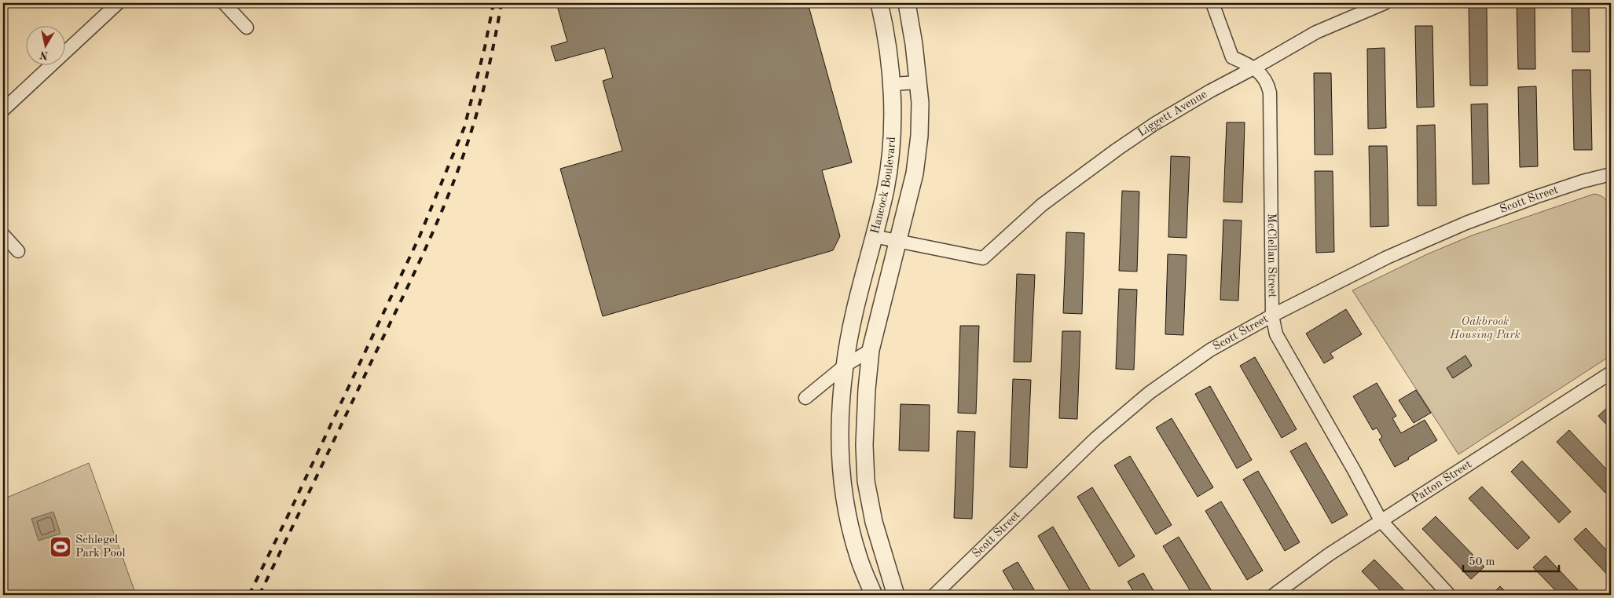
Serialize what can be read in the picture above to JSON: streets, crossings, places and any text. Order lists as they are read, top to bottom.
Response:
{
  "streets": {
    "street": [
      "Liggett Avenue",
      "Hancock Boulevard",
      "Scott Street",
      "McClellan Street",
      "Patton Street"
    ]
  },
  "crossings": [
    ["Liggett Avenue", "McClellan Street"],
    ["Scott Street", "McClellan Street"],
    ["McClellan Street", "Patton Street"]
  ],
  "parks": ["Oakbrook Housing Park"],
  "places": {
    "sports": ["Schlegel Park Pool"]
  },
  "scale_bar": "50 m",
  "north": "bottom"
}
